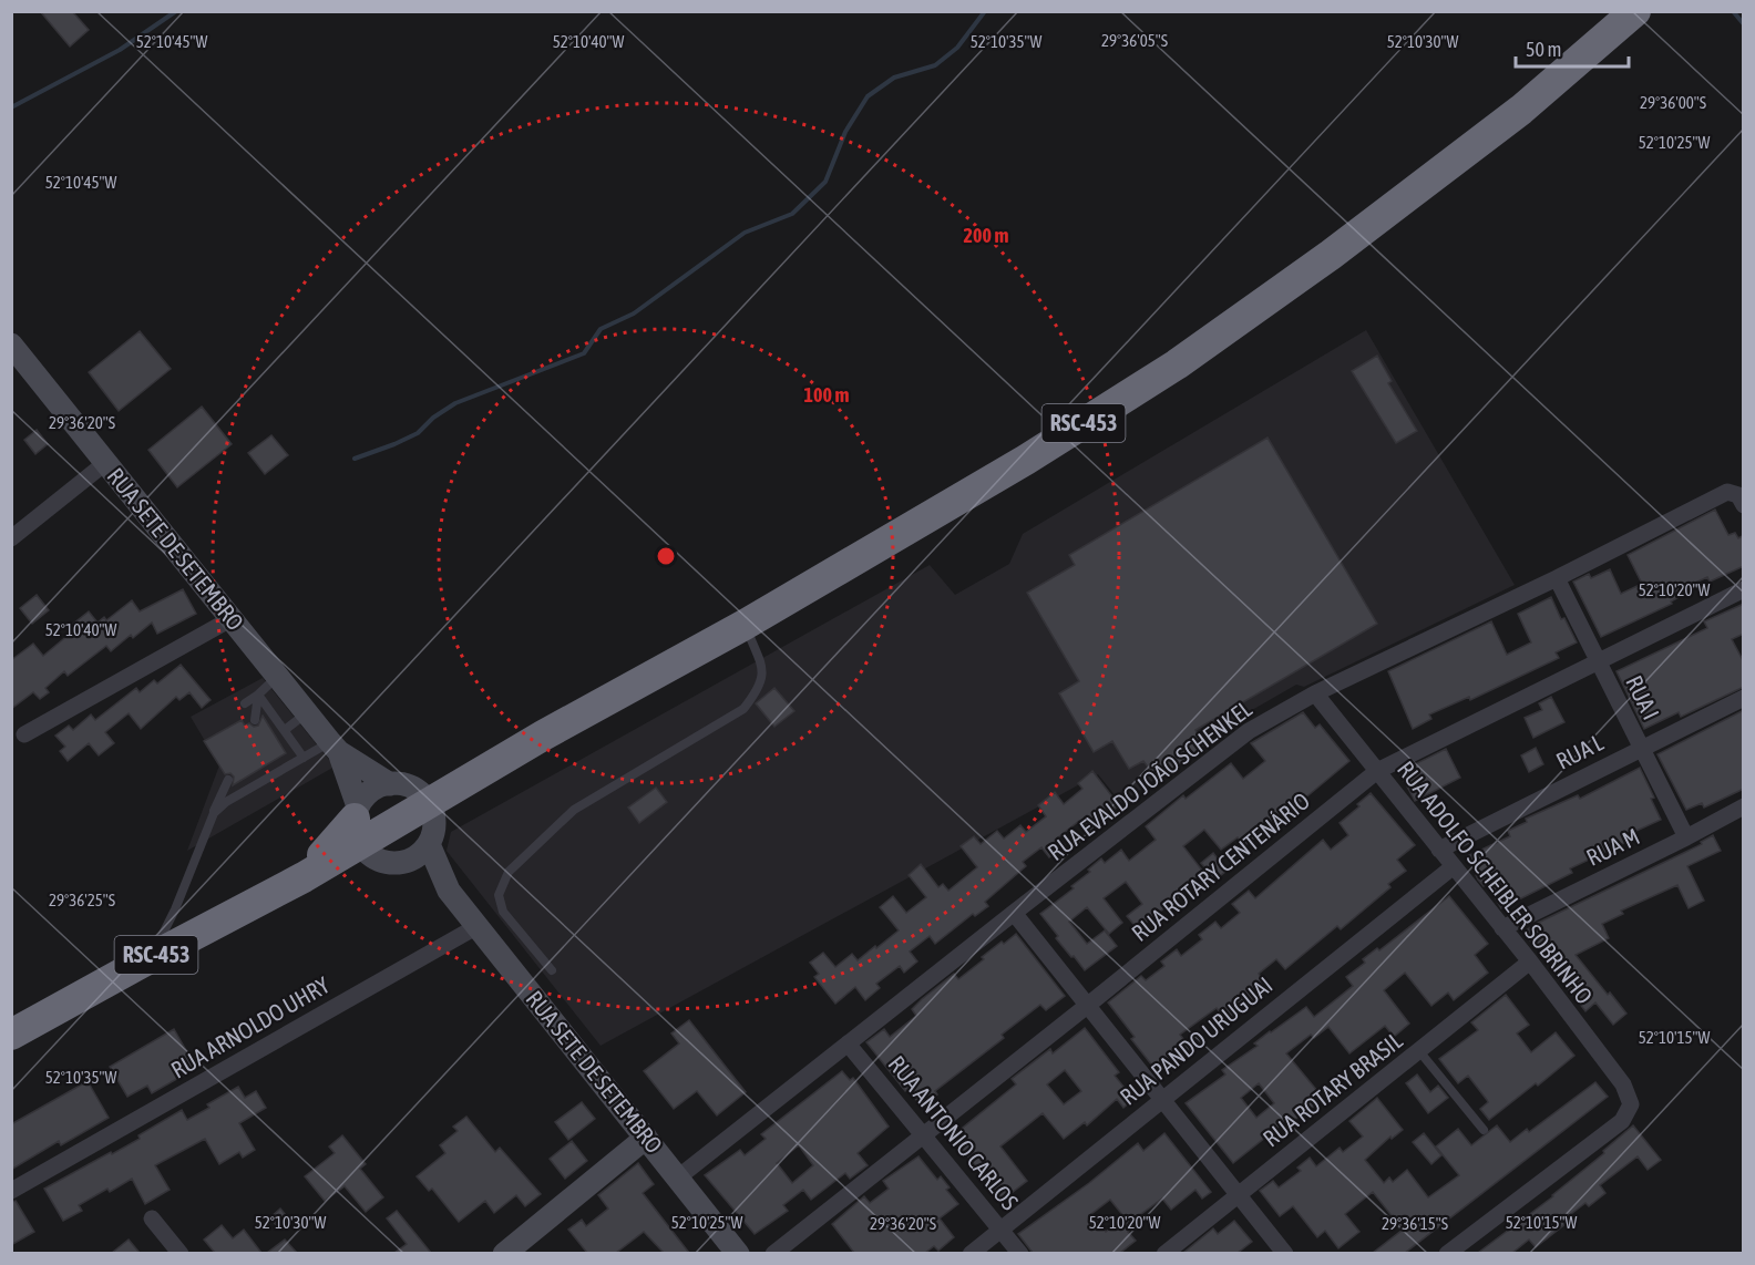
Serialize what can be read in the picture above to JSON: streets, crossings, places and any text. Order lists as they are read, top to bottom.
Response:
{
  "streets": {
    "highway": ["RSC-453"],
    "street": [
      "RUA SETE DE SETEMBRO",
      "RUA I",
      "RUA L",
      "RUA EVALDO JOÃO SCHENKEL",
      "RUA M",
      "RUA ROTARY CENTENÁRIO",
      "RUA ADOLFO SCHEIBLER SOBRINHO",
      "RUA ARNOLDO UHRY",
      "RUA PANDO URUGUAI",
      "RUA ROTARY BRASIL",
      "RUA ANTONIO CARLOS"
    ]
  },
  "crossings": [
    ["RSC-453", "RUA SETE DE SETEMBRO"],
    ["RUA SETE DE SETEMBRO", "RUA EVALDO JOÃO SCHENKEL"],
    ["RUA SETE DE SETEMBRO", "RUA ARNOLDO UHRY"],
    ["RUA I", "RUA L"],
    ["RUA I", "RUA EVALDO JOÃO SCHENKEL"],
    ["RUA I", "RUA M"],
    ["RUA I", "RUA ROTARY CENTENÁRIO"],
    ["RUA L", "RUA ADOLFO SCHEIBLER SOBRINHO"],
    ["RUA EVALDO JOÃO SCHENKEL", "RUA ADOLFO SCHEIBLER SOBRINHO"],
    ["RUA EVALDO JOÃO SCHENKEL", "RUA ANTONIO CARLOS"],
    ["RUA M", "RUA ADOLFO SCHEIBLER SOBRINHO"],
    ["RUA ROTARY CENTENÁRIO", "RUA ADOLFO SCHEIBLER SOBRINHO"],
    ["RUA ROTARY CENTENÁRIO", "RUA ANTONIO CARLOS"],
    ["RUA ADOLFO SCHEIBLER SOBRINHO", "RUA PANDO URUGUAI"],
    ["RUA ADOLFO SCHEIBLER SOBRINHO", "RUA ROTARY BRASIL"],
    ["RUA PANDO URUGUAI", "RUA ANTONIO CARLOS"]
  ],
  "scale_bar": "50 m",
  "coordinates": [
    "29°36'05\"S",
    "52°10'40\"W",
    "52°10'35\"W",
    "52°10'30\"W",
    "52°10'45\"W",
    "29°36'00\"S",
    "52°10'25\"W",
    "29°36'20\"S",
    "52°10'20\"W",
    "29°36'25\"S",
    "52°10'15\"W",
    "29°36'15\"S"
  ],
  "rings": ["200 m", "100 m"]
}
